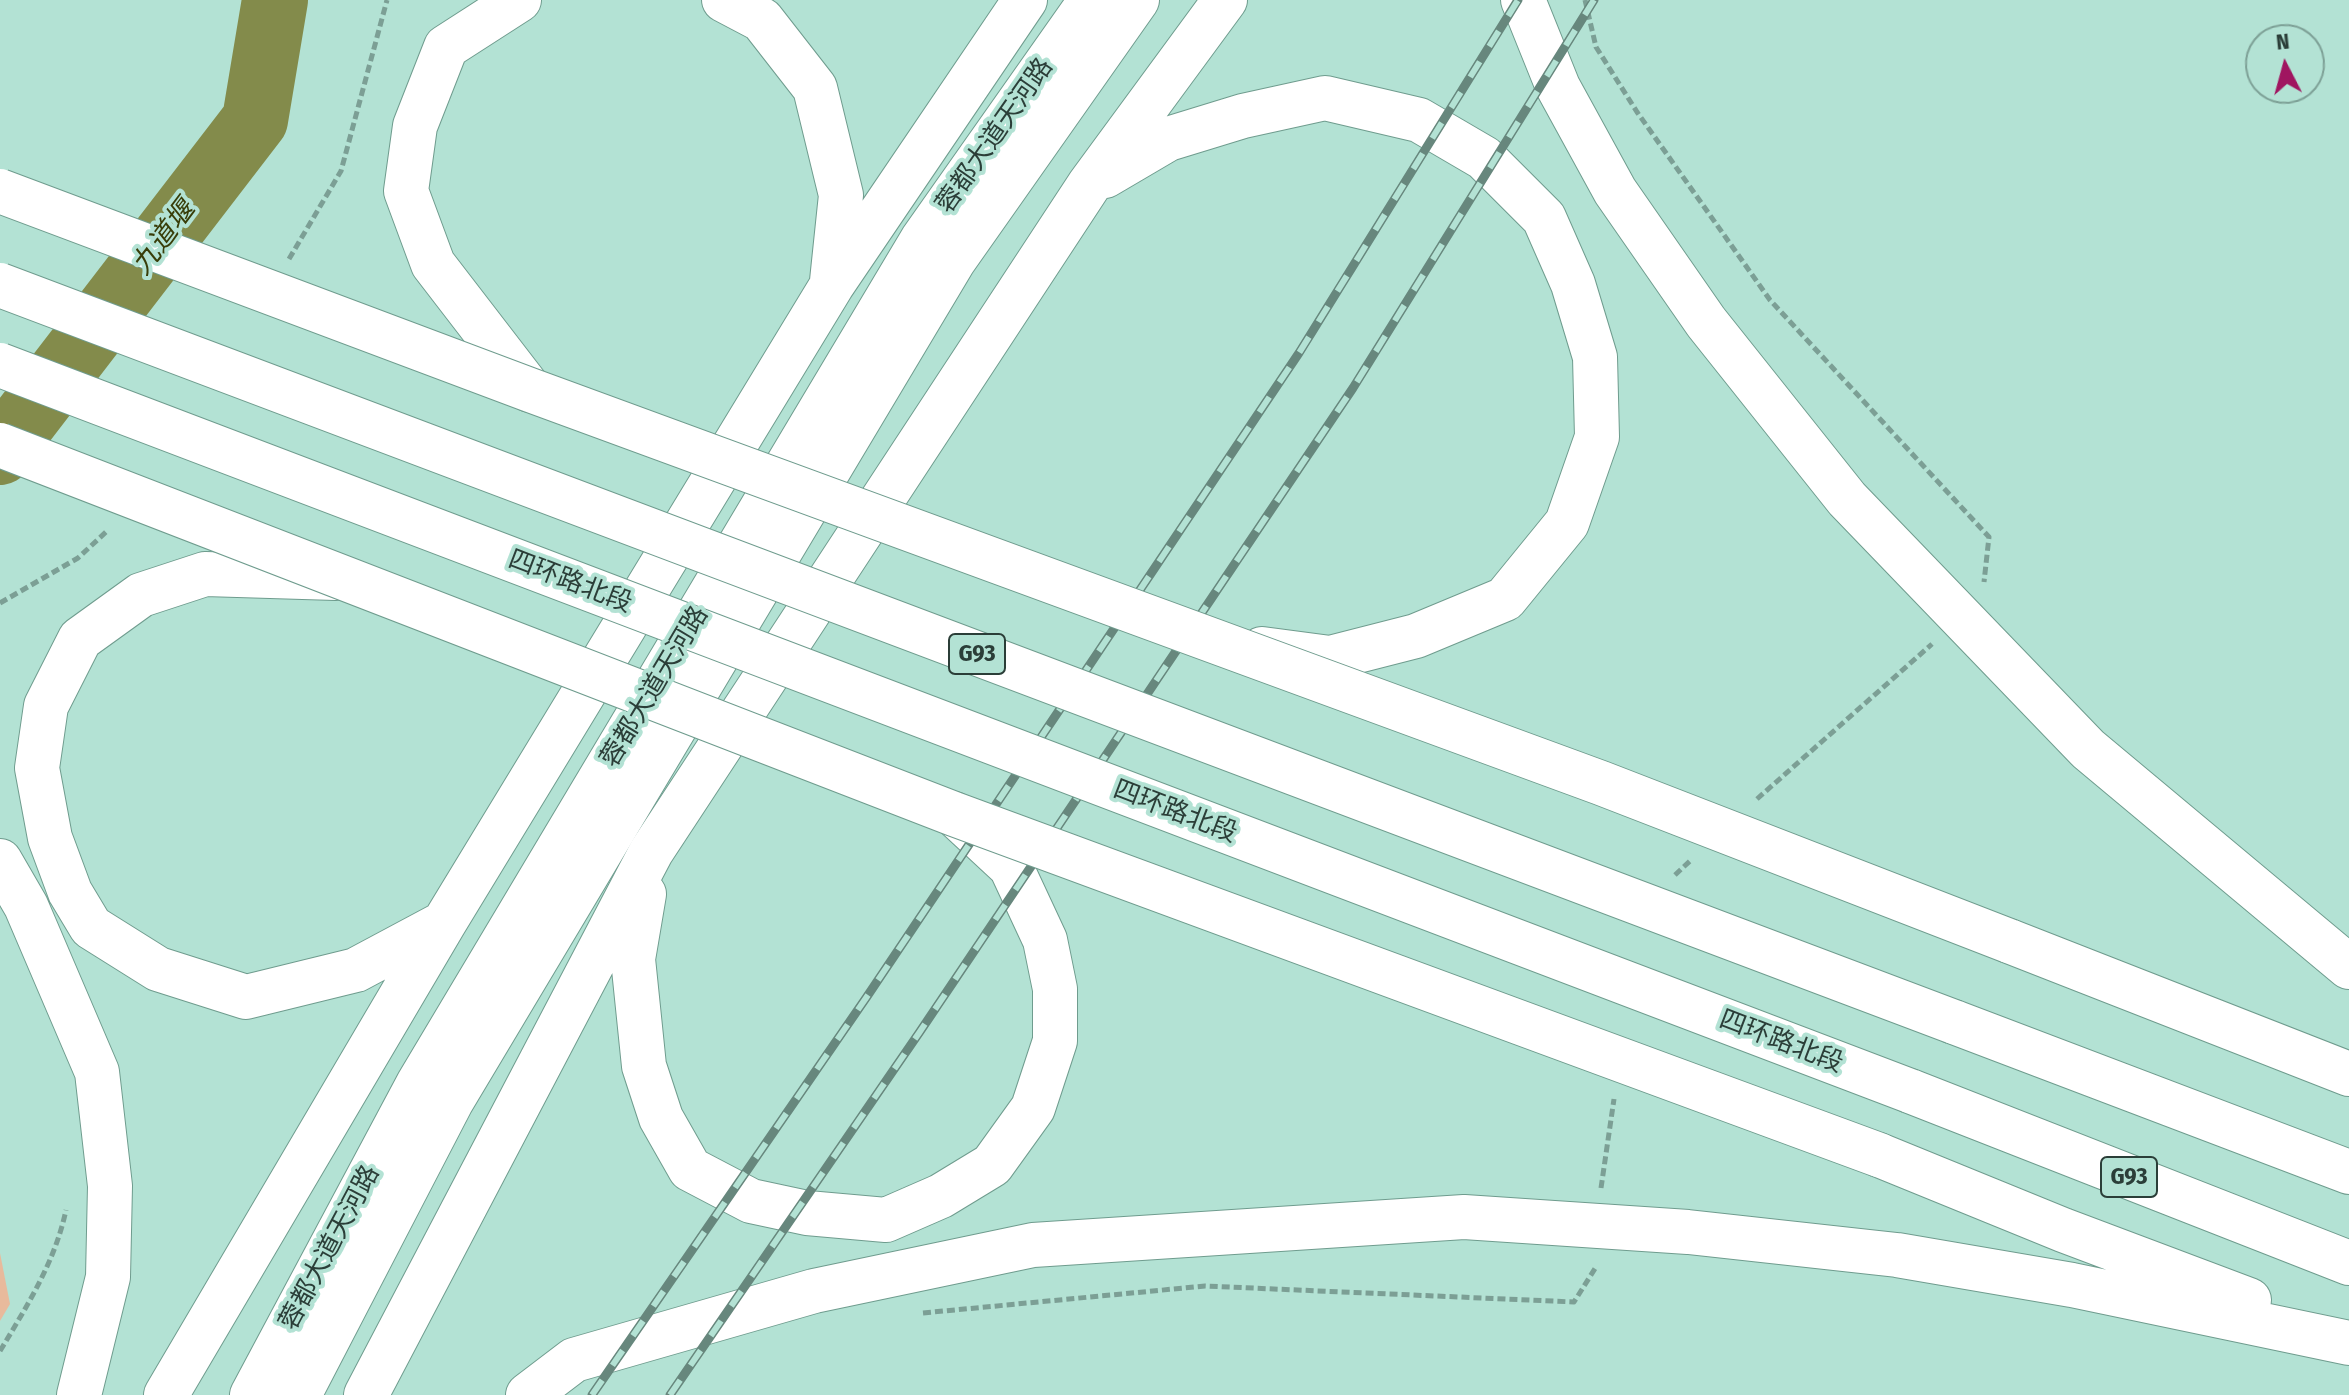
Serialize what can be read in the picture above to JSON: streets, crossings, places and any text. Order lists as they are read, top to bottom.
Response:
{
  "streets": {
    "main road": ["蓉都大道天河路", "四环路北段", "G93"]
  },
  "water": ["九道堰"],
  "north": "top"
}
